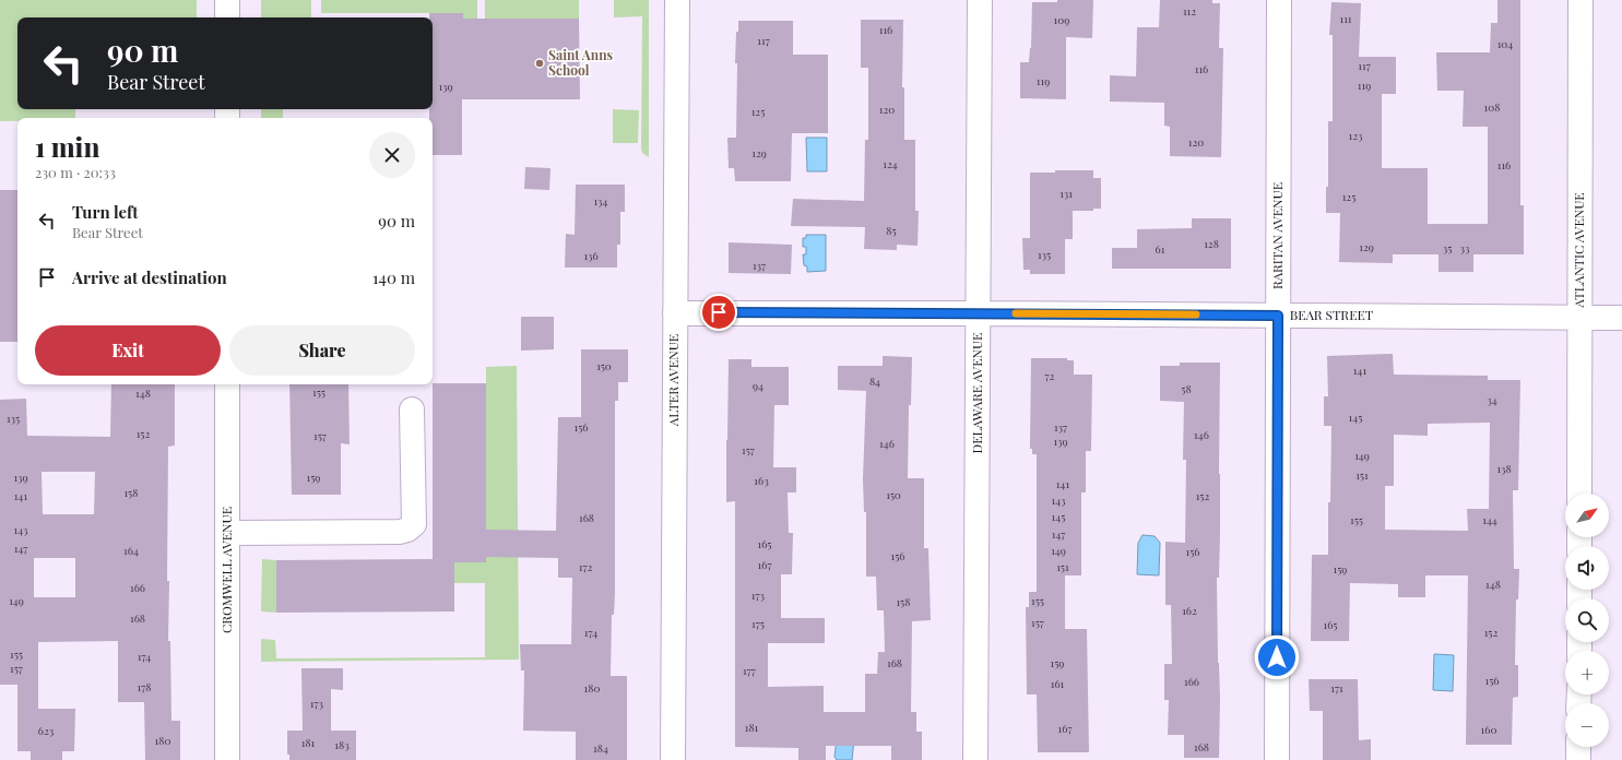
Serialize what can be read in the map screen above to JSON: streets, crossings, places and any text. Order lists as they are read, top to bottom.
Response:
{
  "streets": {
    "street": [
      "RARITAN AVENUE",
      "ATLANTIC AVENUE",
      "BEAR STREET",
      "ALTER AVENUE",
      "DELAWARE AVENUE",
      "CROMWELL AVENUE"
    ]
  },
  "crossings": [
    ["RARITAN AVENUE", "BEAR STREET"],
    ["ATLANTIC AVENUE", "BEAR STREET"],
    ["BEAR STREET", "ALTER AVENUE"],
    ["BEAR STREET", "DELAWARE AVENUE"]
  ],
  "places": ["Saint Anns School"],
  "house_numbers": [
    "112",
    "111",
    "109",
    "116",
    "117",
    "104",
    "117",
    "116",
    "119",
    "119",
    "139",
    "108",
    "120",
    "125",
    "123",
    "120",
    "129",
    "124",
    "116",
    "131",
    "125",
    "134",
    "85",
    "128",
    "129",
    "35",
    "33",
    "61",
    "135",
    "136",
    "137",
    "150",
    "141",
    "72",
    "84",
    "94",
    "58",
    "155",
    "148",
    "34",
    "145",
    "135",
    "156",
    "137",
    "152",
    "146",
    "157",
    "139",
    "146",
    "157",
    "149",
    "138",
    "151",
    "139",
    "159",
    "163",
    "141",
    "158",
    "150",
    "141",
    "152",
    "143",
    "145",
    "168",
    "155",
    "144",
    "143",
    "147",
    "165",
    "147",
    "164",
    "149",
    "156",
    "156",
    "167",
    "172",
    "151",
    "159",
    "148",
    "166",
    "173",
    "149",
    "155",
    "158",
    "162",
    "168",
    "157",
    "175",
    "165",
    "174",
    "152",
    "155",
    "174",
    "168",
    "159",
    "157",
    "177",
    "156",
    "166",
    "161",
    "178",
    "180",
    "171",
    "173",
    "181",
    "167",
    "160",
    "623",
    "180",
    "181",
    "183",
    "168",
    "184"
  ],
  "north": "top right",
  "page": {
    "turn": ["90 m", "Bear Street"],
    "heading": ["1 min", "230 m · 20:33"],
    "list": [
      {
        "name": "Turn left",
        "note": "Bear Street",
        "value": "90 m"
      },
      {
        "name": "Arrive at destination",
        "value": "140 m"
      }
    ],
    "buttons": ["Exit", "Share"],
    "map_buttons": ["+", "−"]
  }
}
